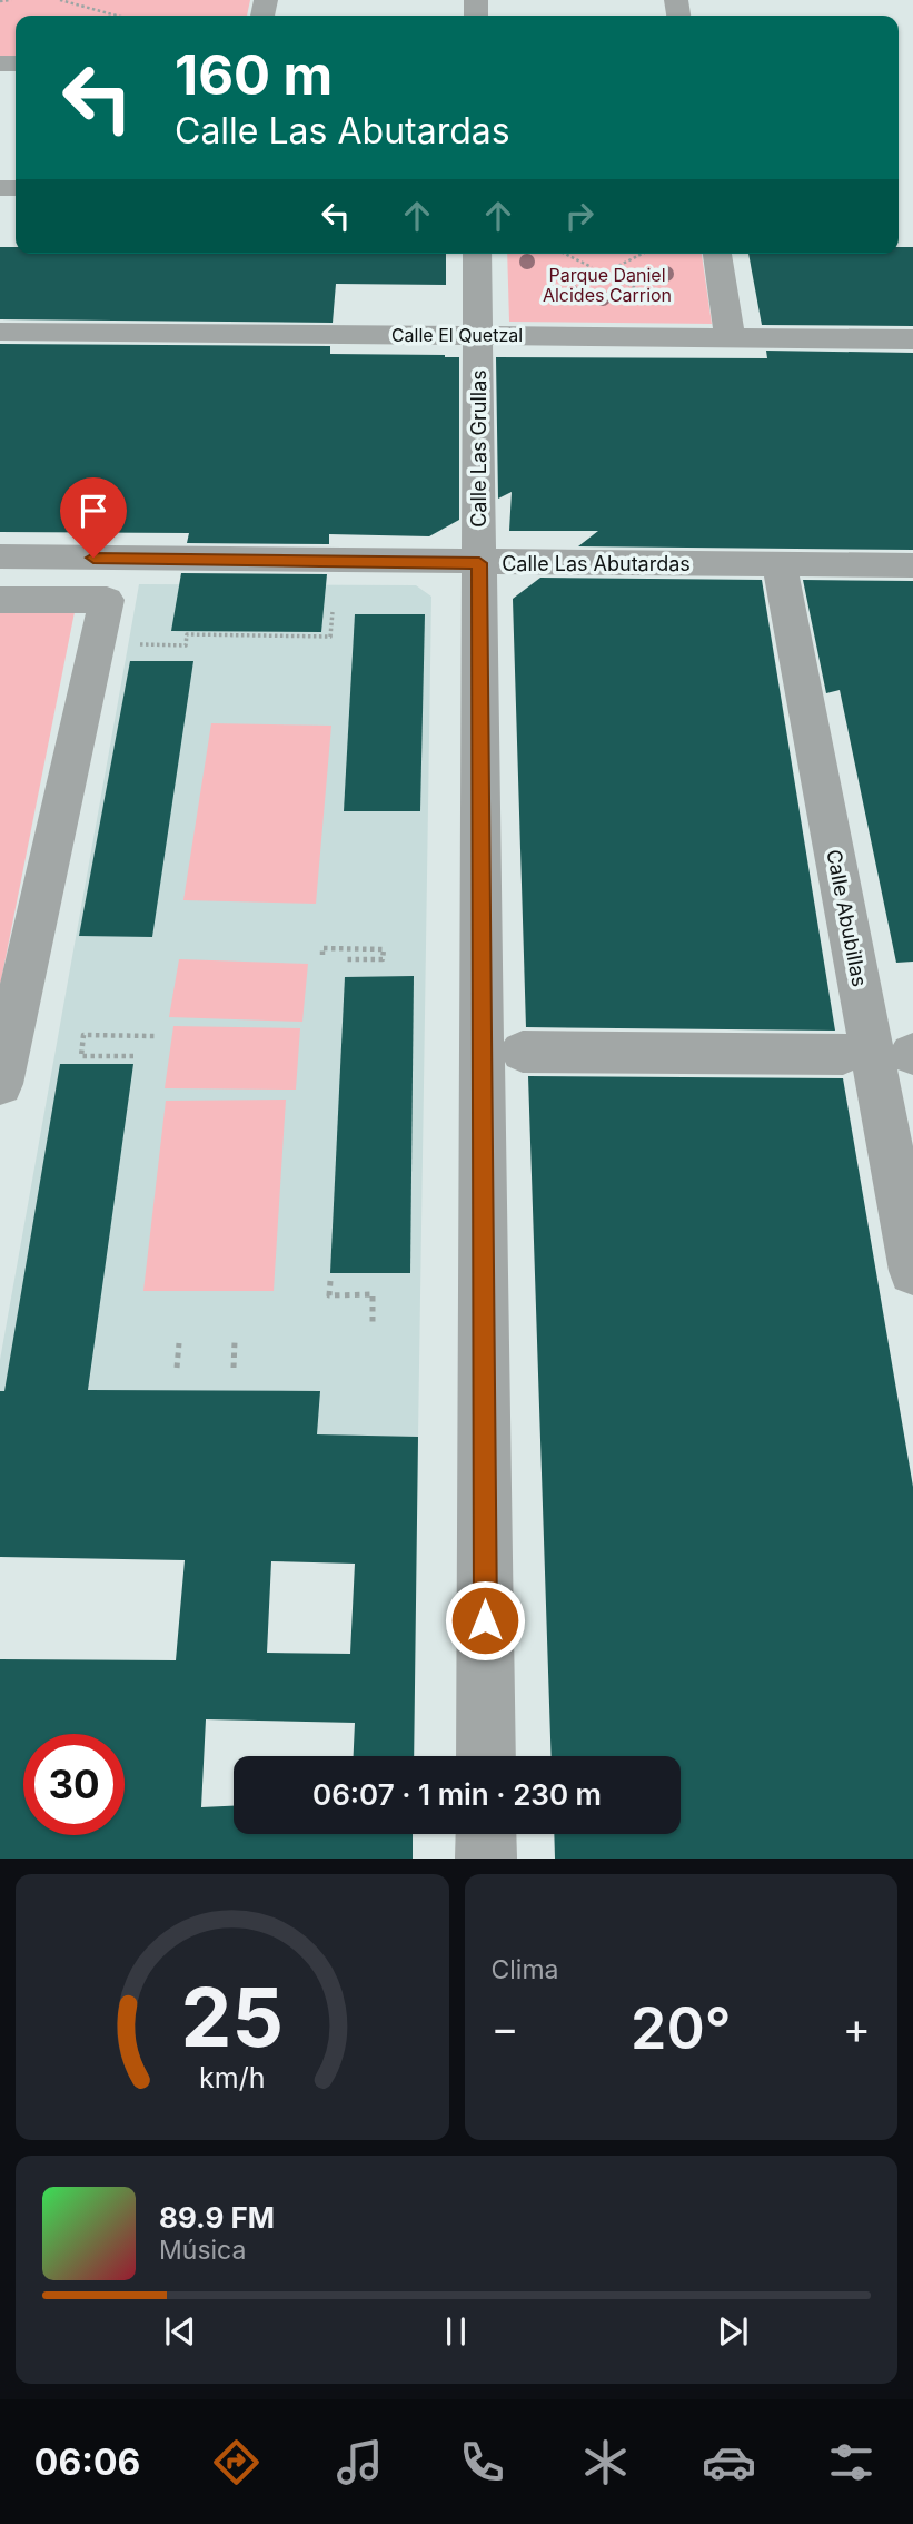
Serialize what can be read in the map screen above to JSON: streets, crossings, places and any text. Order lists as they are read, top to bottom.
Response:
{
  "streets": {
    "street": [
      "Calle El Quetzal",
      "Calle Las Grullas",
      "Calle Las Abutardas",
      "Calle Abubillas"
    ]
  },
  "crossings": [
    ["Calle El Quetzal", "Calle Las Grullas"],
    ["Calle Las Grullas", "Calle Las Abutardas"],
    ["Calle Las Abutardas", "Calle Abubillas"]
  ],
  "parks": ["Parque Daniel Alcides Carrion"],
  "page": {
    "turn": ["160 m", "Calle Las Abutardas"],
    "limit": "30",
    "trip": "06:07 · 1 min · 230 m",
    "tile": "Clima",
    "heat": ["−", "20°", "+"],
    "song": ["89.9 FM", "Música"],
    "tabs": "06:06",
    "gauge": ["25", "km/h"]
  }
}
